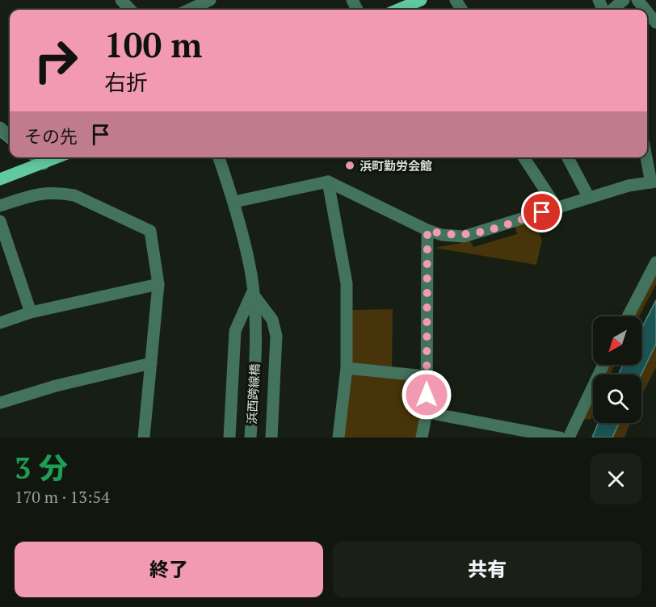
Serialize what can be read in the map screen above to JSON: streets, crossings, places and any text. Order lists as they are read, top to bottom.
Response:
{
  "streets": {
    "street": ["浜西跨線橋"]
  },
  "places": ["浜町勤労会館"],
  "north": "bottom left",
  "page": {
    "turn": ["100 m", "右折"],
    "then": "その先",
    "heading": ["3 分", "170 m · 13:54"],
    "buttons": ["終了", "共有"]
  }
}
